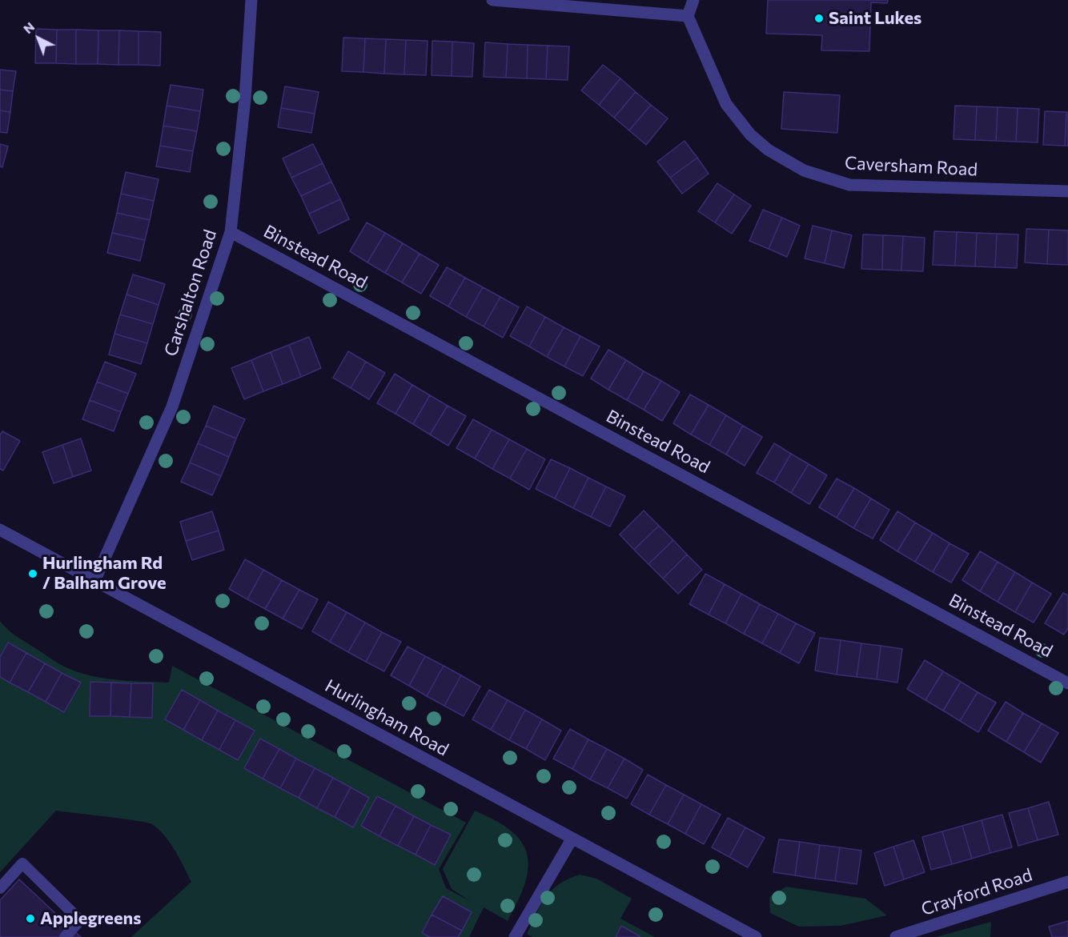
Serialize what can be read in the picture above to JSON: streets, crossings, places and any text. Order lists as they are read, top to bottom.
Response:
{
  "streets": {
    "street": [
      "Caversham Road",
      "Binstead Road",
      "Carshalton Road",
      "Hurlingham Road",
      "Crayford Road"
    ]
  },
  "crossings": [
    ["Binstead Road", "Carshalton Road"],
    ["Carshalton Road", "Hurlingham Road"]
  ],
  "places": ["Saint Lukes", "Hurlingham Rd / Balham Grove", "Applegreens"],
  "north": "top left"
}
